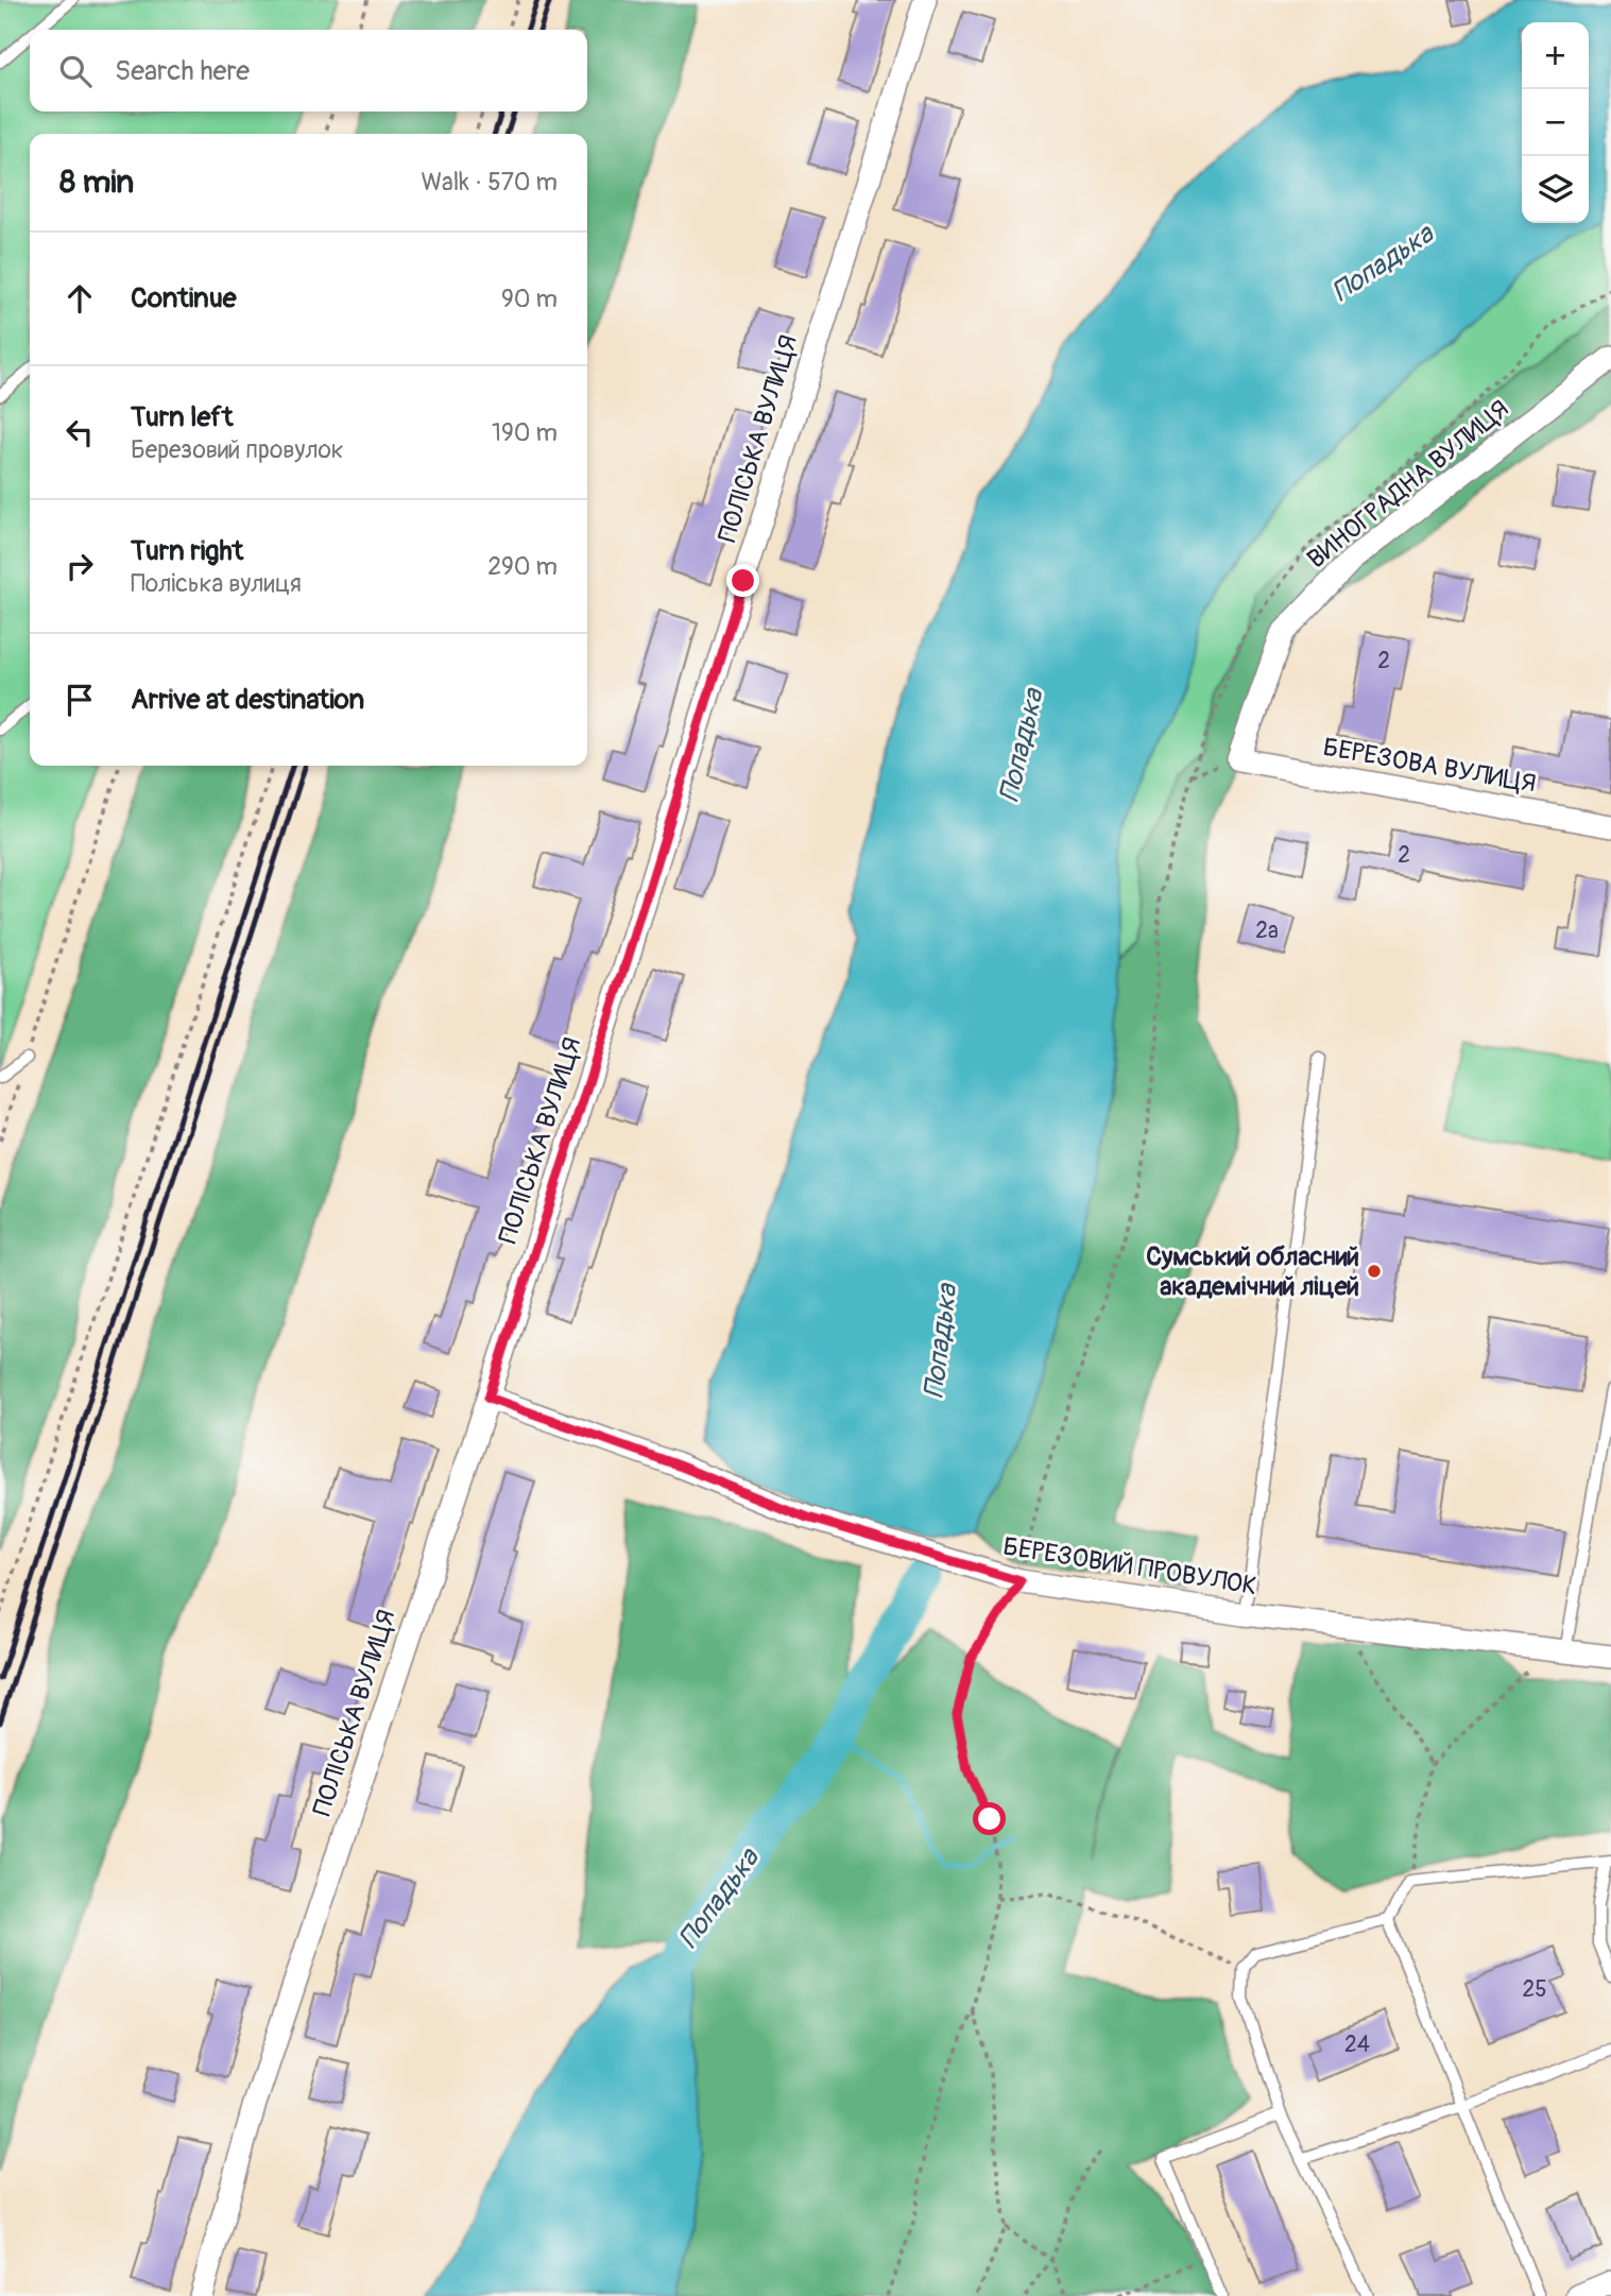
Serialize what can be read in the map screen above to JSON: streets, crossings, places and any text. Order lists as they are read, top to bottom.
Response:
{
  "streets": {
    "street": [
      "ПОЛІСЬКА ВУЛИЦЯ",
      "ВИНОГРАДНА ВУЛИЦЯ",
      "БЕРЕЗОВА ВУЛИЦЯ",
      "БЕРЕЗОВИЙ ПРОВУЛОК"
    ]
  },
  "crossings": [
    ["ПОЛІСЬКА ВУЛИЦЯ", "БЕРЕЗОВИЙ ПРОВУЛОК"],
    ["ВИНОГРАДНА ВУЛИЦЯ", "БЕРЕЗОВА ВУЛИЦЯ"]
  ],
  "water": ["Попадька"],
  "places": ["Сумський обласний академічний ліцей"],
  "house_numbers": [
    "2",
    "2",
    "2а",
    "25",
    "24"
  ],
  "page": {
    "map_buttons": ["+", "−"],
    "search": "Search here",
    "heading": ["8 min", "Walk · 570 m"],
    "list": [
      ["Continue", "90 m"],
      ["Turn left", "Березовий провулок", "190 m"],
      ["Turn right", "Поліська вулиця", "290 m"],
      "Arrive at destination"
    ]
  }
}
